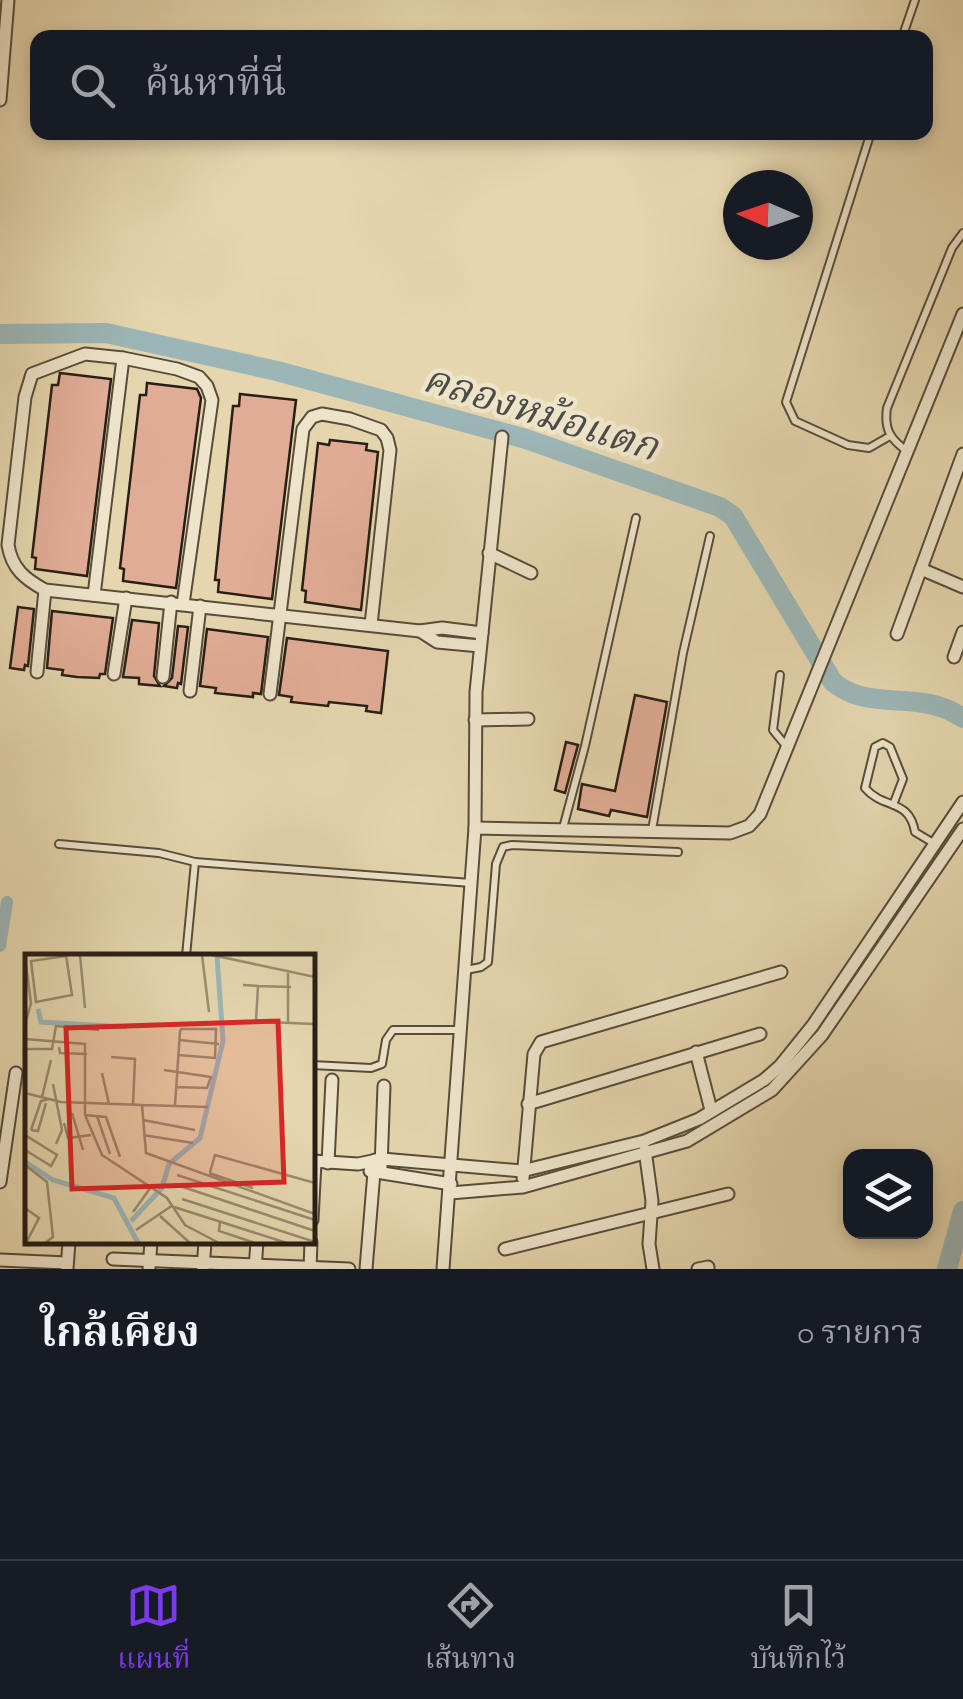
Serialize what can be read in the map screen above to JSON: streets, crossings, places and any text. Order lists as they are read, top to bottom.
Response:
{
  "water": ["คลองหม้อแตก"],
  "north": "left",
  "page": {
    "search": "ค้นหาที่นี่",
    "heading": ["ใกล้เคียง", "0 รายการ"],
    "nav": ["แผนที่", "เส้นทาง", "บันทึกไว้"]
  }
}
